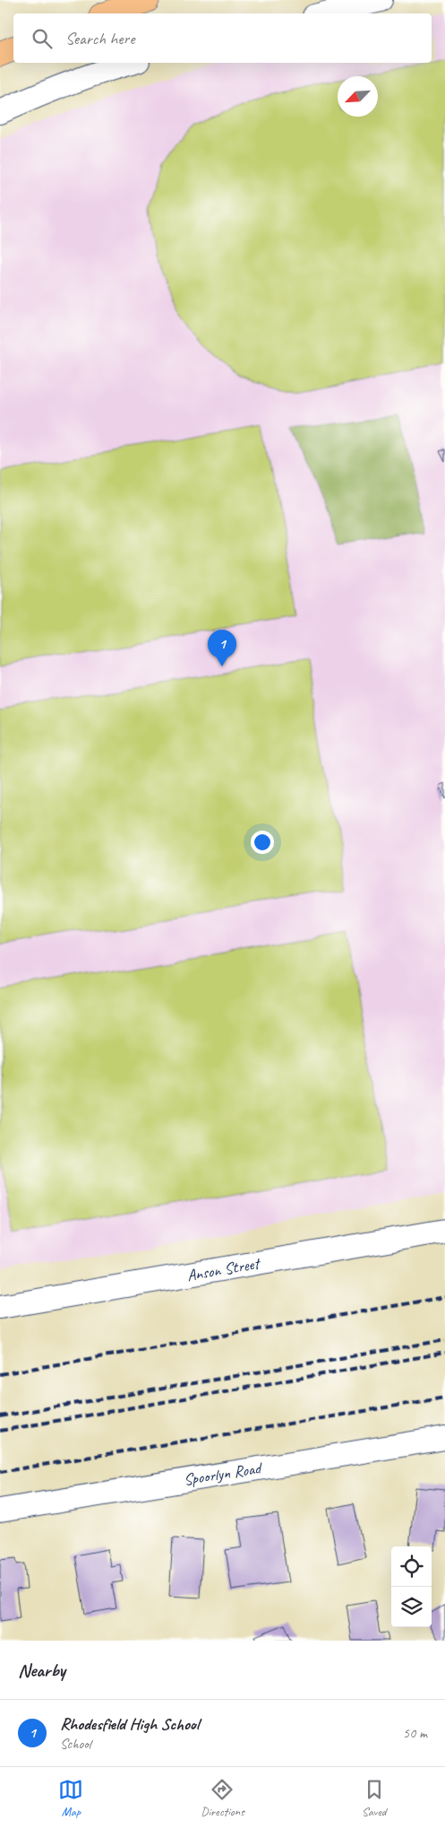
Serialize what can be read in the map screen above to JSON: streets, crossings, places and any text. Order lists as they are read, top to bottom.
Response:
{
  "streets": {
    "street": ["Anson Street", "Spoorlyn Road"]
  },
  "north": "bottom left",
  "page": {
    "search": "Search here",
    "pins": "1",
    "heading": "Nearby",
    "list": [
      {
        "mark": "1",
        "name": "Rhodesfield High School",
        "note": "School",
        "value": "50 m"
      }
    ],
    "nav": ["Map", "Directions", "Saved"]
  }
}
